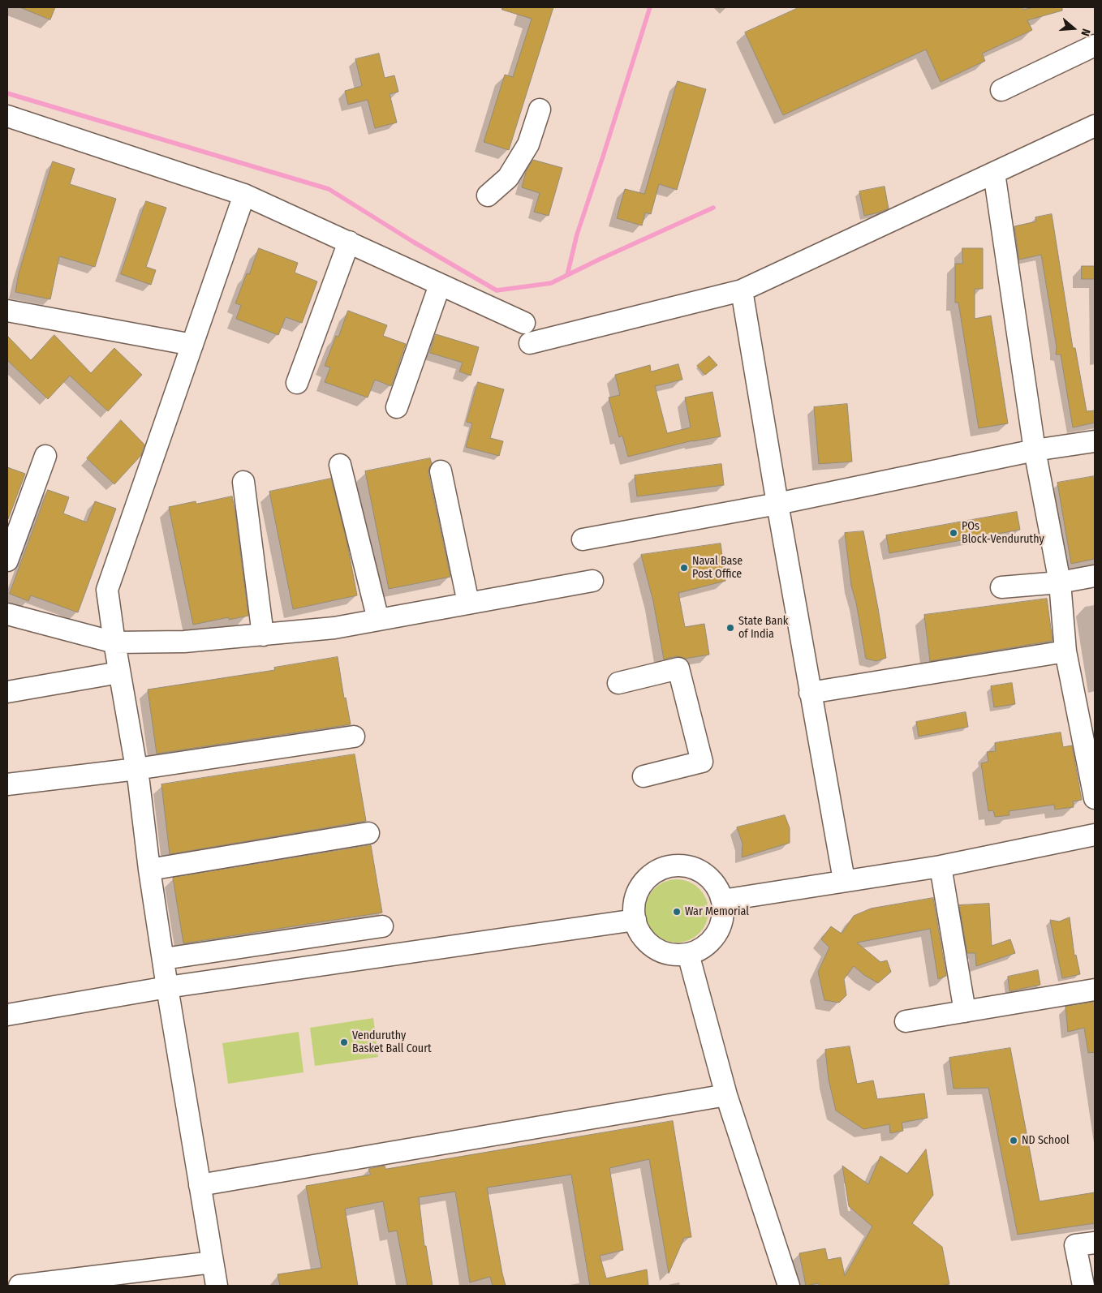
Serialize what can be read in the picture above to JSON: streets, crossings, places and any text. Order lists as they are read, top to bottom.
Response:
{
  "places": [
    "POs Block-Venduruthy",
    "Naval Base Post Office",
    "State Bank of India",
    "War Memorial",
    "Venduruthy Basket Ball Court",
    "ND School"
  ],
  "north": "right"
}
